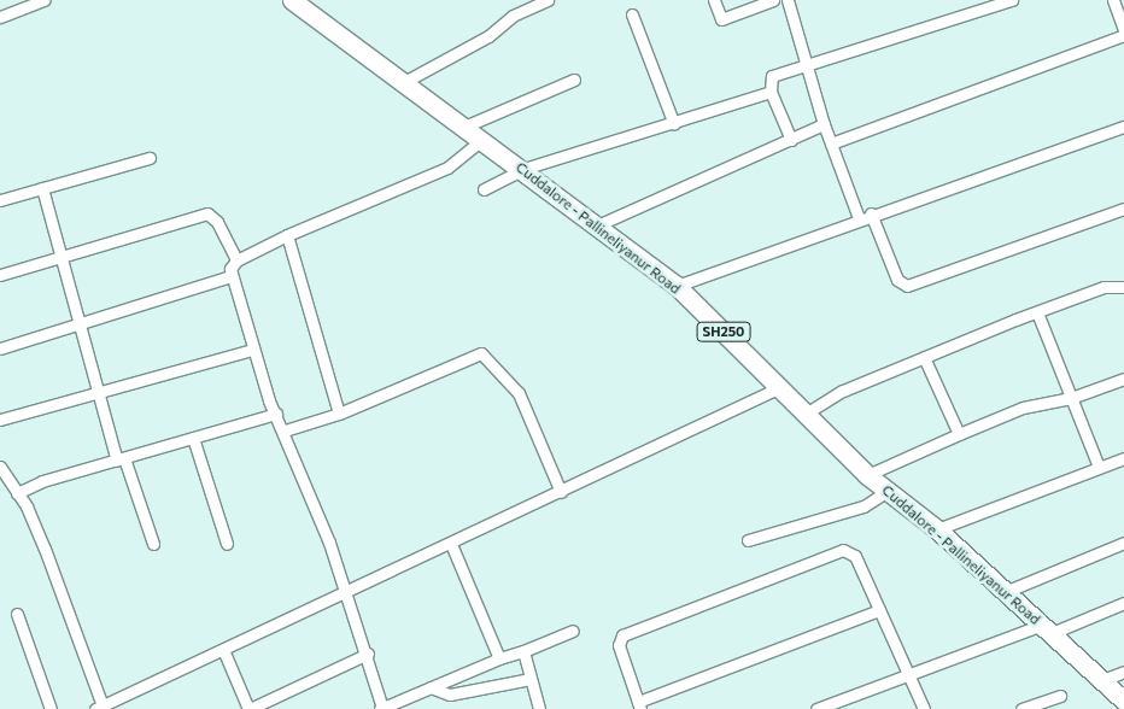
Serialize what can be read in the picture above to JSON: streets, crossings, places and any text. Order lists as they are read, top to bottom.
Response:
{
  "streets": {
    "main road": ["Cuddalore - Pallineliyanur Road", "SH250"]
  }
}
